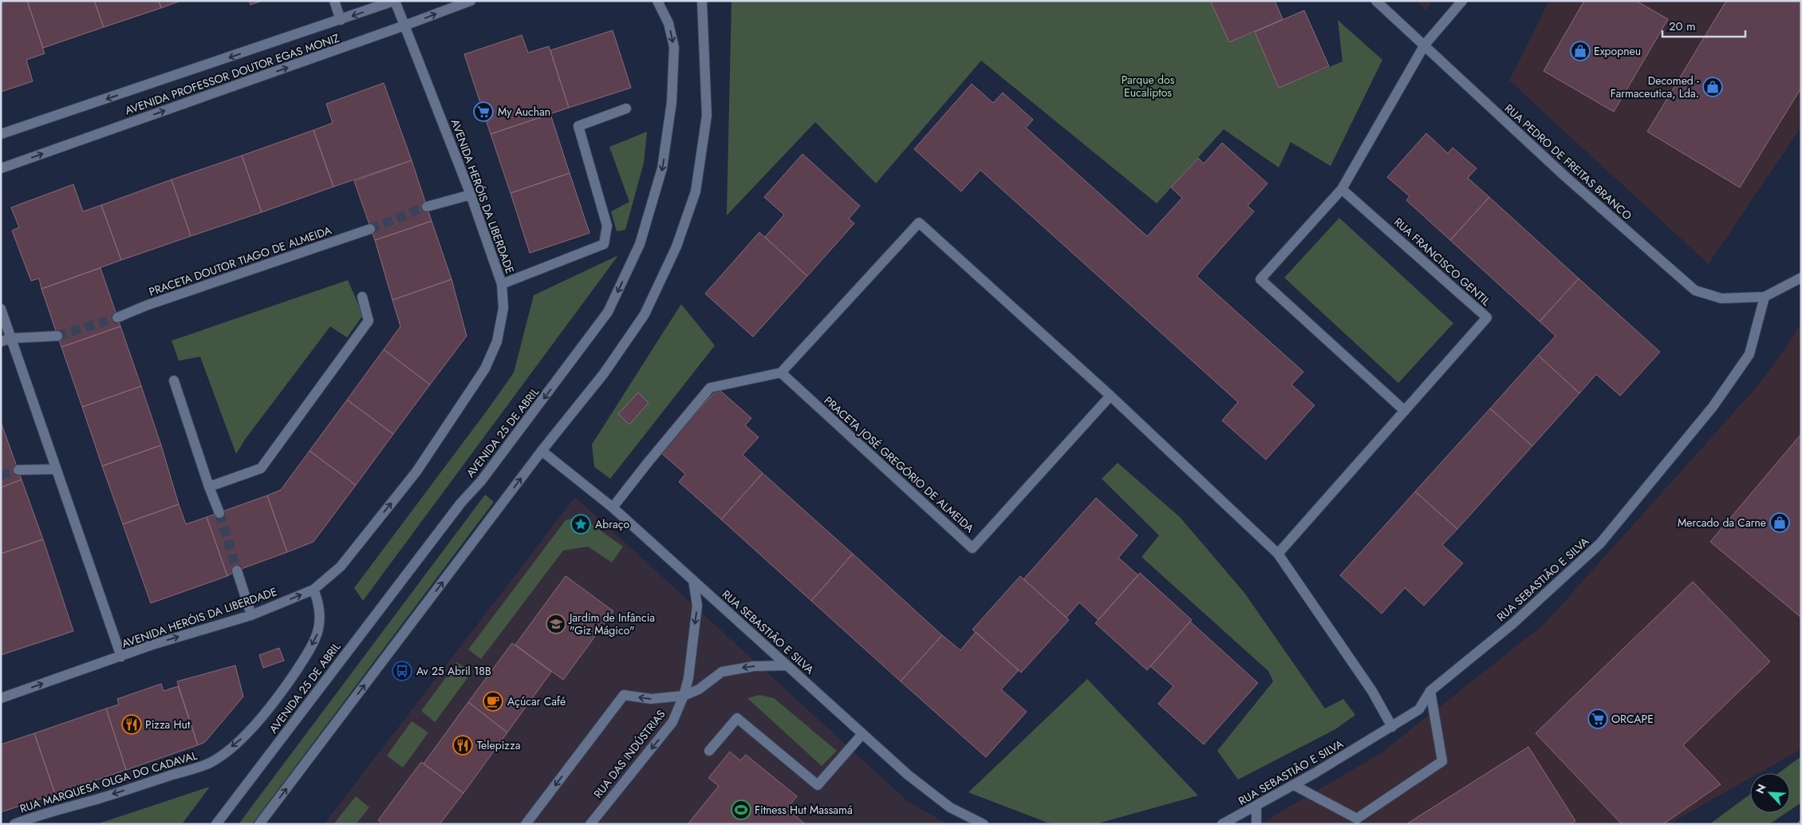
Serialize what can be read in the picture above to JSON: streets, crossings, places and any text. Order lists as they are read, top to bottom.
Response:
{
  "streets": {
    "street": [
      "AVENIDA PROFESSOR DOUTOR EGAS MONIZ",
      "RUA PEDRO DE FREITAS BRANCO",
      "AVENIDA HERÓIS DA LIBERDADE",
      "PRACETA DOUTOR TIAGO DE ALMEIDA",
      "RUA FRANCISCO GENTIL",
      "AVENIDA 25 DE ABRIL",
      "PRACETA JOSÉ GREGÓRIO DE ALMEIDA",
      "RUA SEBASTIÃO E SILVA",
      "RUA DAS INDÚSTRIAS",
      "RUA MARQUESA OLGA DO CADAVAL"
    ]
  },
  "crossings": [
    ["AVENIDA PROFESSOR DOUTOR EGAS MONIZ", "AVENIDA HERÓIS DA LIBERDADE"],
    ["RUA PEDRO DE FREITAS BRANCO", "RUA SEBASTIÃO E SILVA"],
    ["AVENIDA HERÓIS DA LIBERDADE", "RUA MARQUESA OLGA DO CADAVAL"],
    ["RUA SEBASTIÃO E SILVA", "RUA DAS INDÚSTRIAS"]
  ],
  "one_way": ["AVENIDA HERÓIS DA LIBERDADE", "RUA DAS INDÚSTRIAS"],
  "parks": ["Parque dos Eucaliptos"],
  "places": {
    "shop": ["Expopneu", "Decomed - Farmaceutica, Lda.", "Mercado da Carne"],
    "supermarket": ["My Auchan", "ORCAPE"],
    "place": ["Abraço"],
    "school or university": ["Jardim de Infância \"Giz Mágico\""],
    "bus stop": ["Av 25 Abril 18B"],
    "cafe": ["Açúcar Café"],
    "restaurant": ["Pizza Hut", "Telepizza"],
    "sports": ["Fitness Hut Massamá"]
  },
  "scale_bar": "20 m",
  "north": "top left"
}
